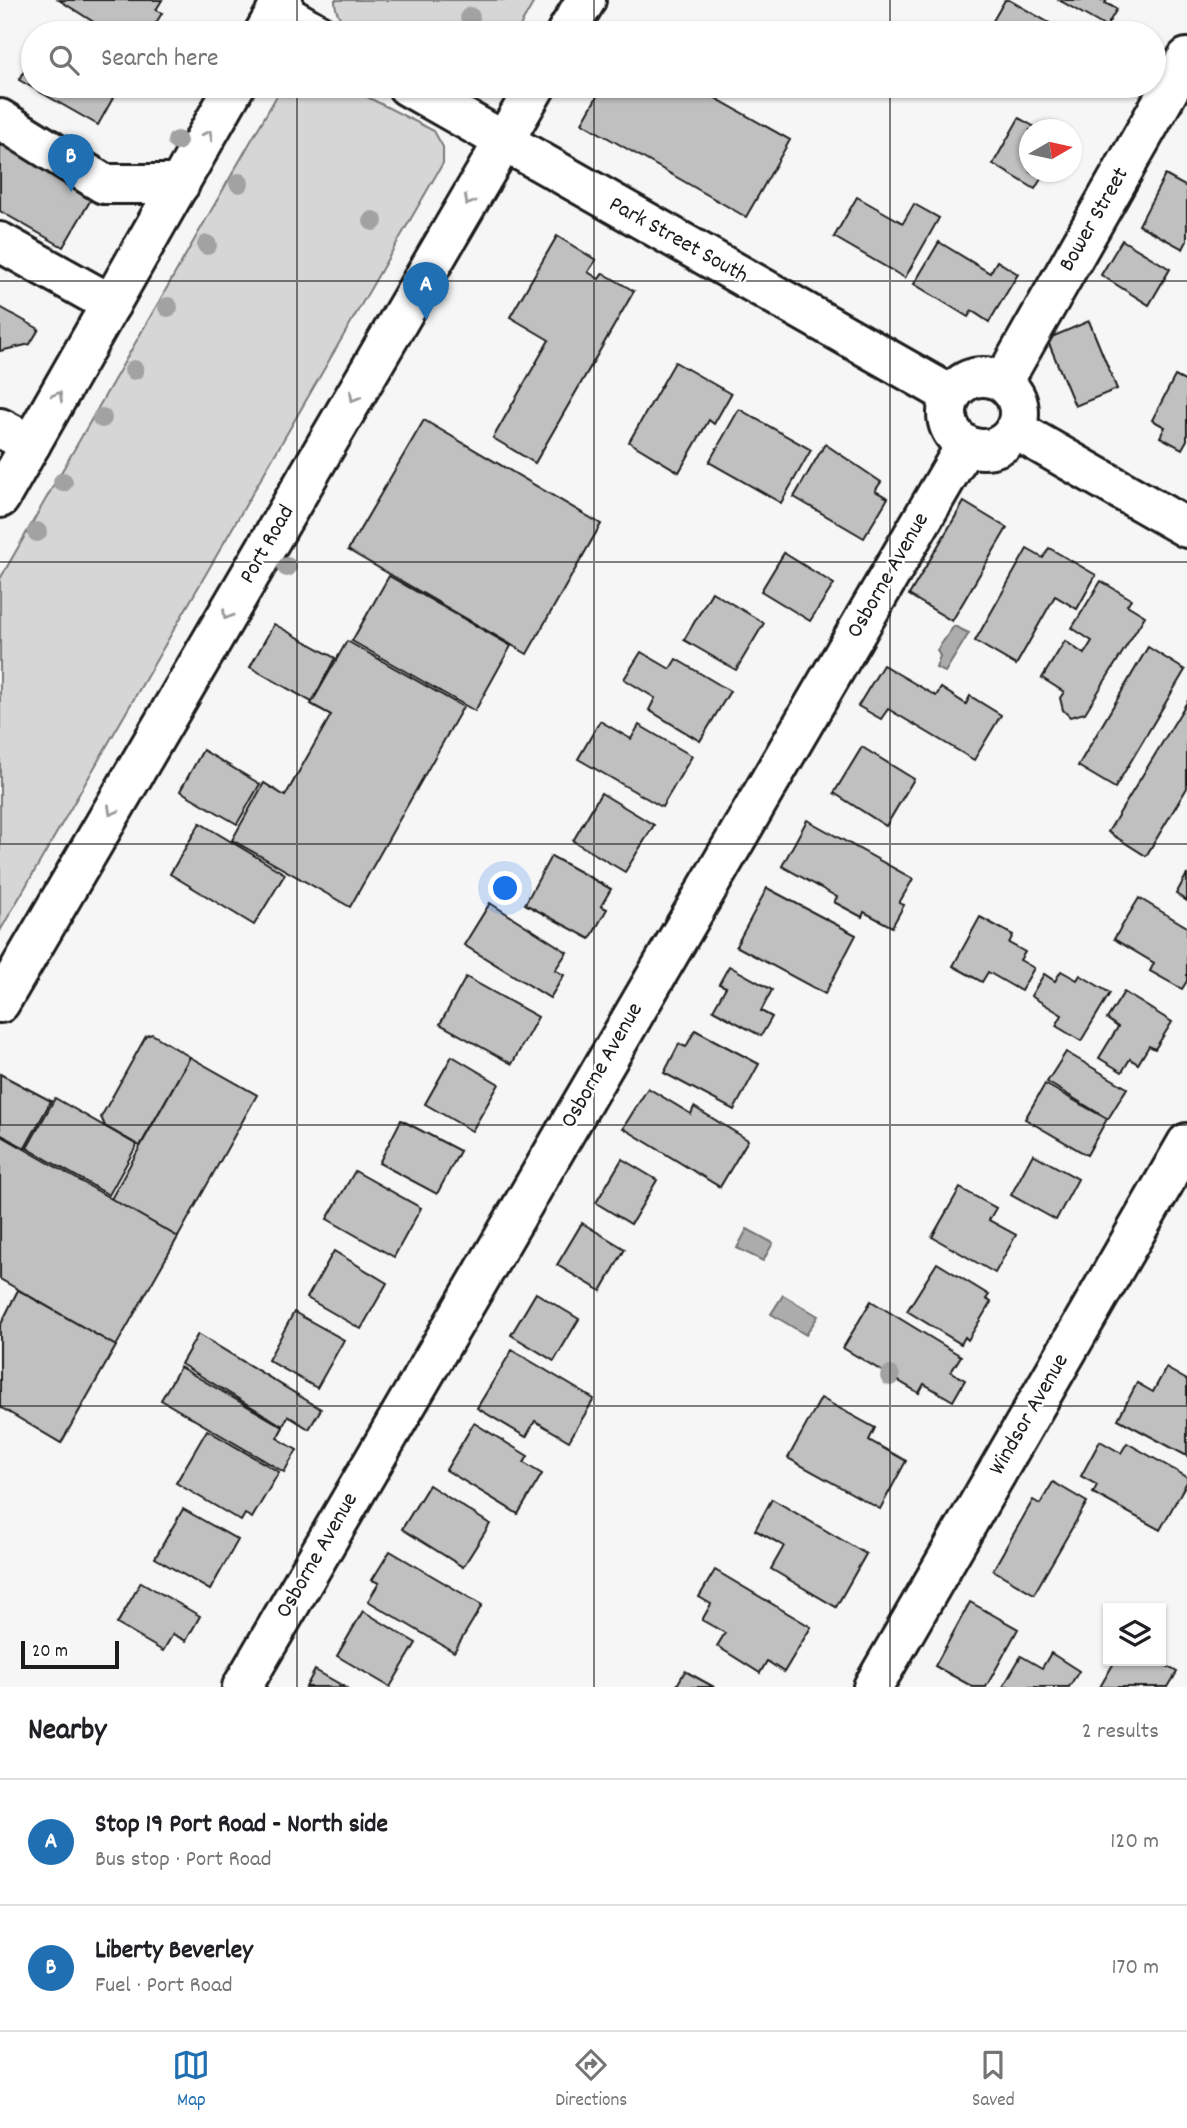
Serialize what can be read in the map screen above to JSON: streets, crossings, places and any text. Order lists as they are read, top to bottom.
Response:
{
  "streets": {
    "main road": [
      "Bower Street",
      "Park Street South",
      "Port Road",
      "Osborne Avenue",
      "Windsor Avenue"
    ]
  },
  "crossings": [
    ["Bower Street", "Park Street South"],
    ["Bower Street", "Osborne Avenue"],
    ["Park Street South", "Port Road"],
    ["Park Street South", "Osborne Avenue"]
  ],
  "scale_bar": "20 m",
  "north": "right",
  "page": {
    "search": "Search here",
    "pins": ["B", "A"],
    "scale": "20 m",
    "heading": ["Nearby", "2 results"],
    "list": [
      {
        "mark": "A",
        "name": "Stop 19 Port Road - North side",
        "note": "Bus stop · Port Road",
        "value": "120 m"
      },
      {
        "mark": "B",
        "name": "Liberty Beverley",
        "note": "Fuel · Port Road",
        "value": "170 m"
      }
    ],
    "nav": ["Map", "Directions", "Saved"]
  }
}
